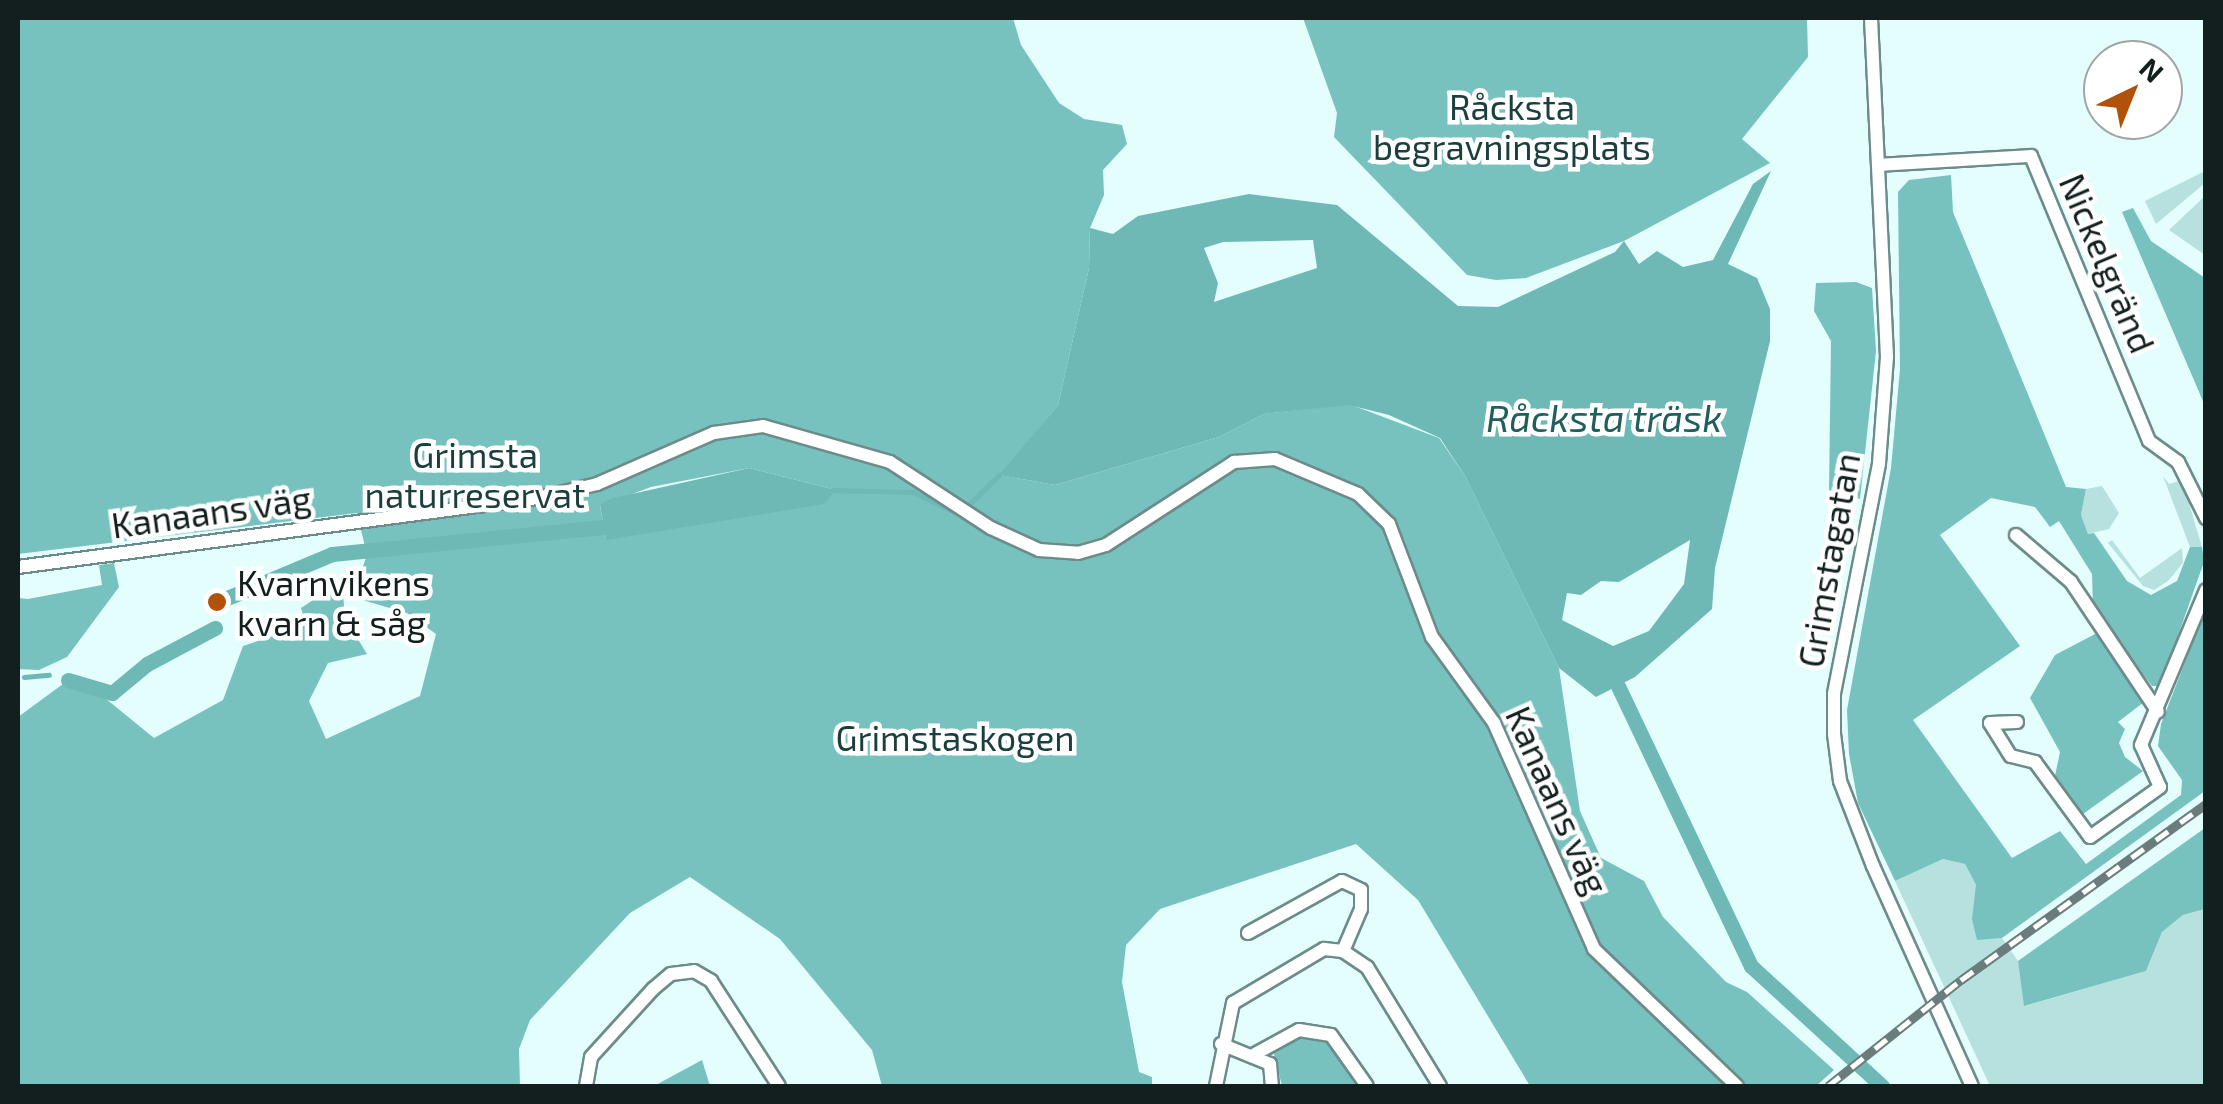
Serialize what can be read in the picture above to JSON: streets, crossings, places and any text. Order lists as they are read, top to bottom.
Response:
{
  "streets": {
    "street": ["Nickelgränd", "Kanaans väg", "Grimstagatan"]
  },
  "crossings": [
    ["Nickelgränd", "Grimstagatan"]
  ],
  "water": ["Råcksta träsk"],
  "parks": ["Råcksta begravningsplats", "Grimsta naturreservat", "Grimstaskogen"],
  "places": ["Kvarnvikens kvarn & såg"],
  "north": "top right"
}
